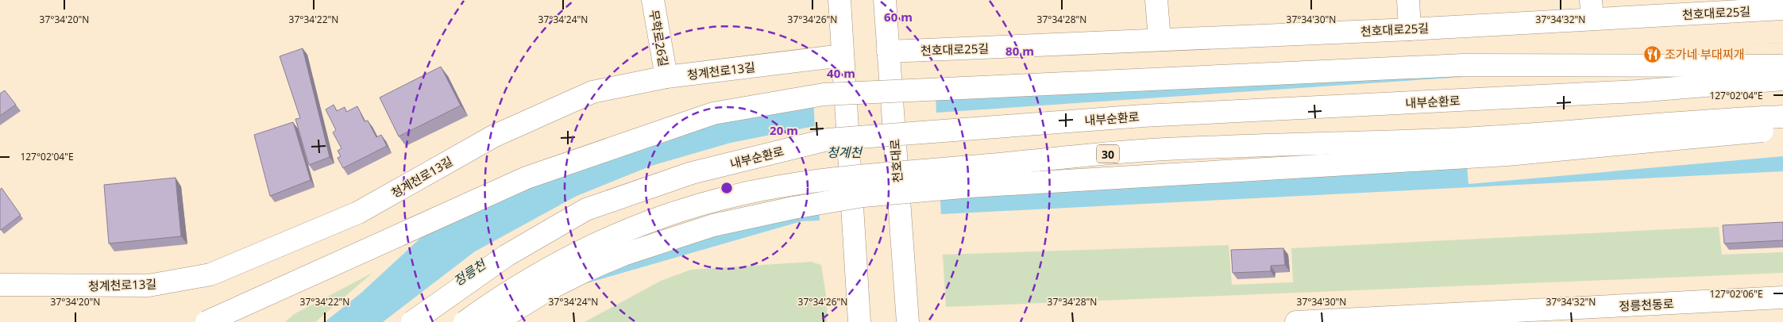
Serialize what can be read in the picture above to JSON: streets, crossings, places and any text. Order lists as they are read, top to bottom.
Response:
{
  "streets": {
    "main road": [
      "천호대로25길",
      "무학로26길",
      "청계천로13길",
      "내부순환로",
      "30",
      "천호대로",
      "정릉천동로"
    ]
  },
  "crossings": [
    ["천호대로25길", "천호대로"],
    ["무학로26길", "청계천로13길"]
  ],
  "water": ["청계천", "정릉천"],
  "places": {
    "restaurant": ["조가네 부대찌개"]
  },
  "coordinates": [
    "37°34'20\"N",
    "37°34'22\"N",
    "37°34'24\"N",
    "37°34'26\"N",
    "37°34'28\"N",
    "37°34'30\"N",
    "37°34'32\"N",
    "127°02'04\"E",
    "127°02'06\"E"
  ],
  "rings": [
    "60 m",
    "80 m",
    "40 m",
    "20 m"
  ]
}
